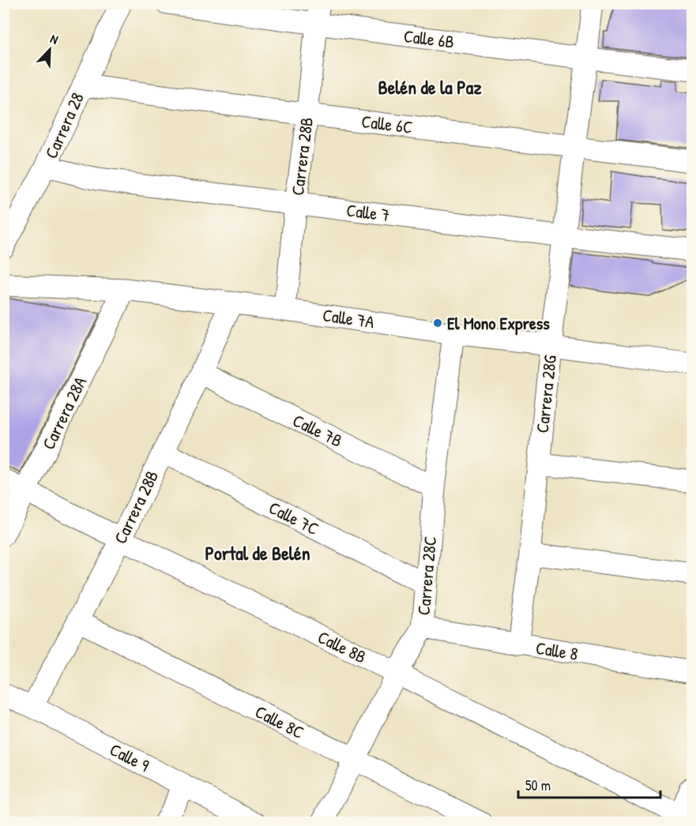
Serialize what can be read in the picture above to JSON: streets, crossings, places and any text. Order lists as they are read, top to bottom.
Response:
{
  "streets": {
    "street": [
      "Calle 6B",
      "Calle 6C",
      "Carrera 28",
      "Carrera 28B",
      "Calle 7",
      "Calle 7A",
      "Carrera 28G",
      "Carrera 28A",
      "Calle 7B",
      "Calle 7C",
      "Carrera 28C",
      "Calle 8B",
      "Calle 8",
      "Calle 8C",
      "Calle 9"
    ]
  },
  "crossings": [
    ["Calle 6B", "Carrera 28B"],
    ["Calle 6B", "Carrera 28G"],
    ["Calle 6C", "Carrera 28"],
    ["Calle 6C", "Carrera 28B"],
    ["Calle 6C", "Carrera 28G"],
    ["Carrera 28", "Calle 7"],
    ["Carrera 28B", "Calle 7"],
    ["Carrera 28B", "Calle 7A"],
    ["Carrera 28B", "Calle 7B"],
    ["Carrera 28B", "Calle 7C"],
    ["Carrera 28B", "Calle 8B"],
    ["Carrera 28B", "Calle 8C"],
    ["Carrera 28B", "Calle 9"],
    ["Calle 7", "Carrera 28G"],
    ["Calle 7A", "Carrera 28G"],
    ["Calle 7A", "Carrera 28A"],
    ["Calle 7A", "Carrera 28C"],
    ["Carrera 28G", "Calle 8"],
    ["Carrera 28A", "Calle 8B"],
    ["Calle 7B", "Carrera 28C"],
    ["Calle 7C", "Carrera 28C"],
    ["Carrera 28C", "Calle 8B"],
    ["Carrera 28C", "Calle 8"],
    ["Carrera 28C", "Calle 8C"]
  ],
  "districts": ["Belén de la Paz", "Portal de Belén"],
  "places": ["El Mono Express"],
  "scale_bar": "50 m",
  "north": "top right"
}
